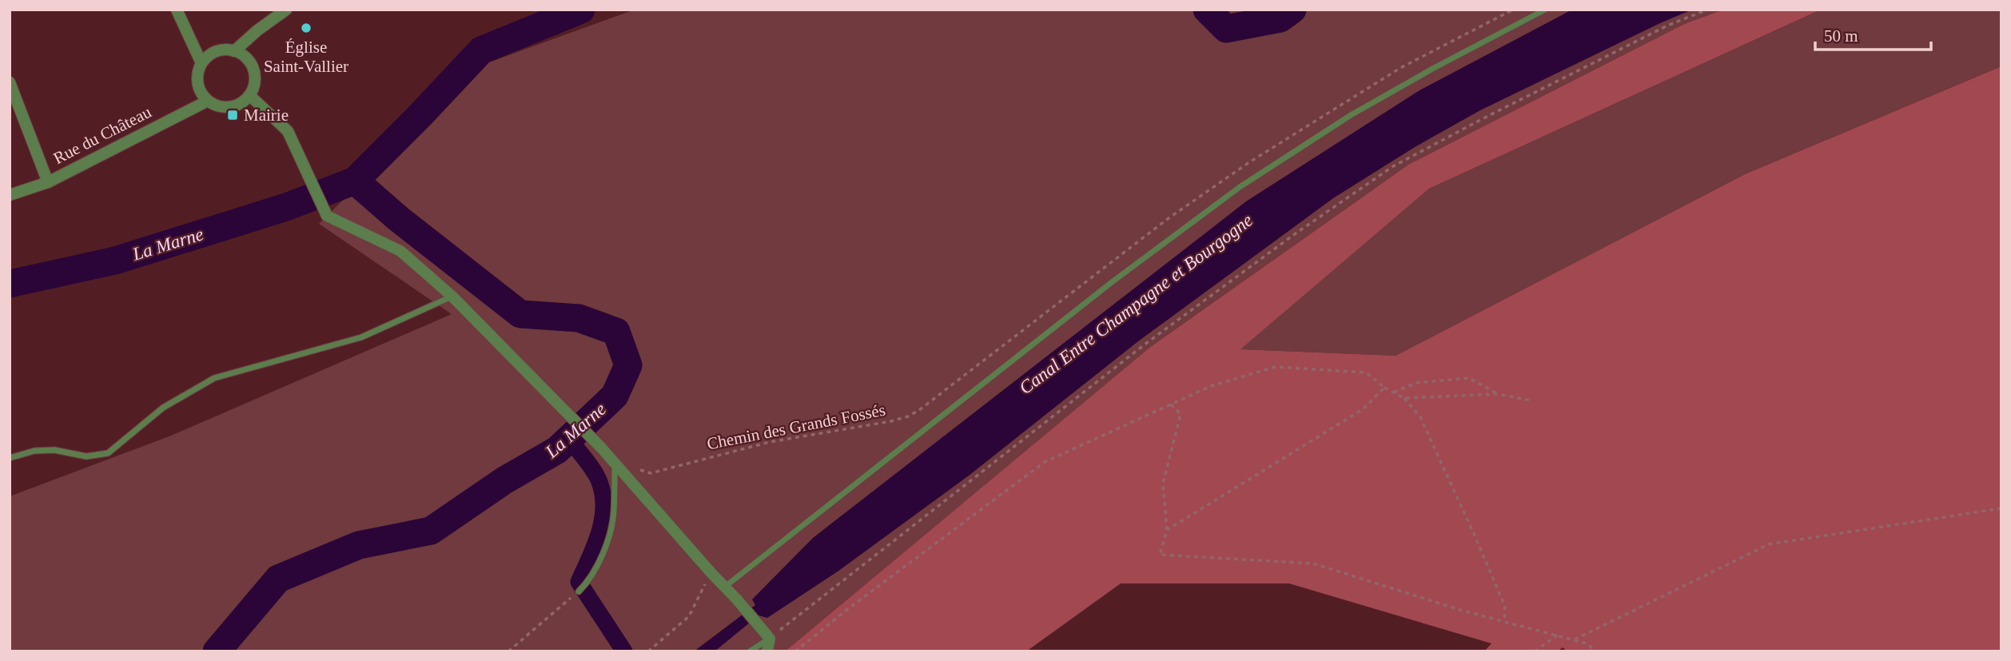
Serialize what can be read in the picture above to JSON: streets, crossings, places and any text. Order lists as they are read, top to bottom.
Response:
{
  "streets": {
    "street": ["Rue du Château"],
    "path": ["Chemin des Grands Fossés"]
  },
  "water": ["La Marne", "Canal Entre Champagne et Bourgogne"],
  "places": {
    "other": ["Église Saint-Vallier"],
    "transit": ["Mairie"]
  },
  "scale_bar": "50 m"
}
